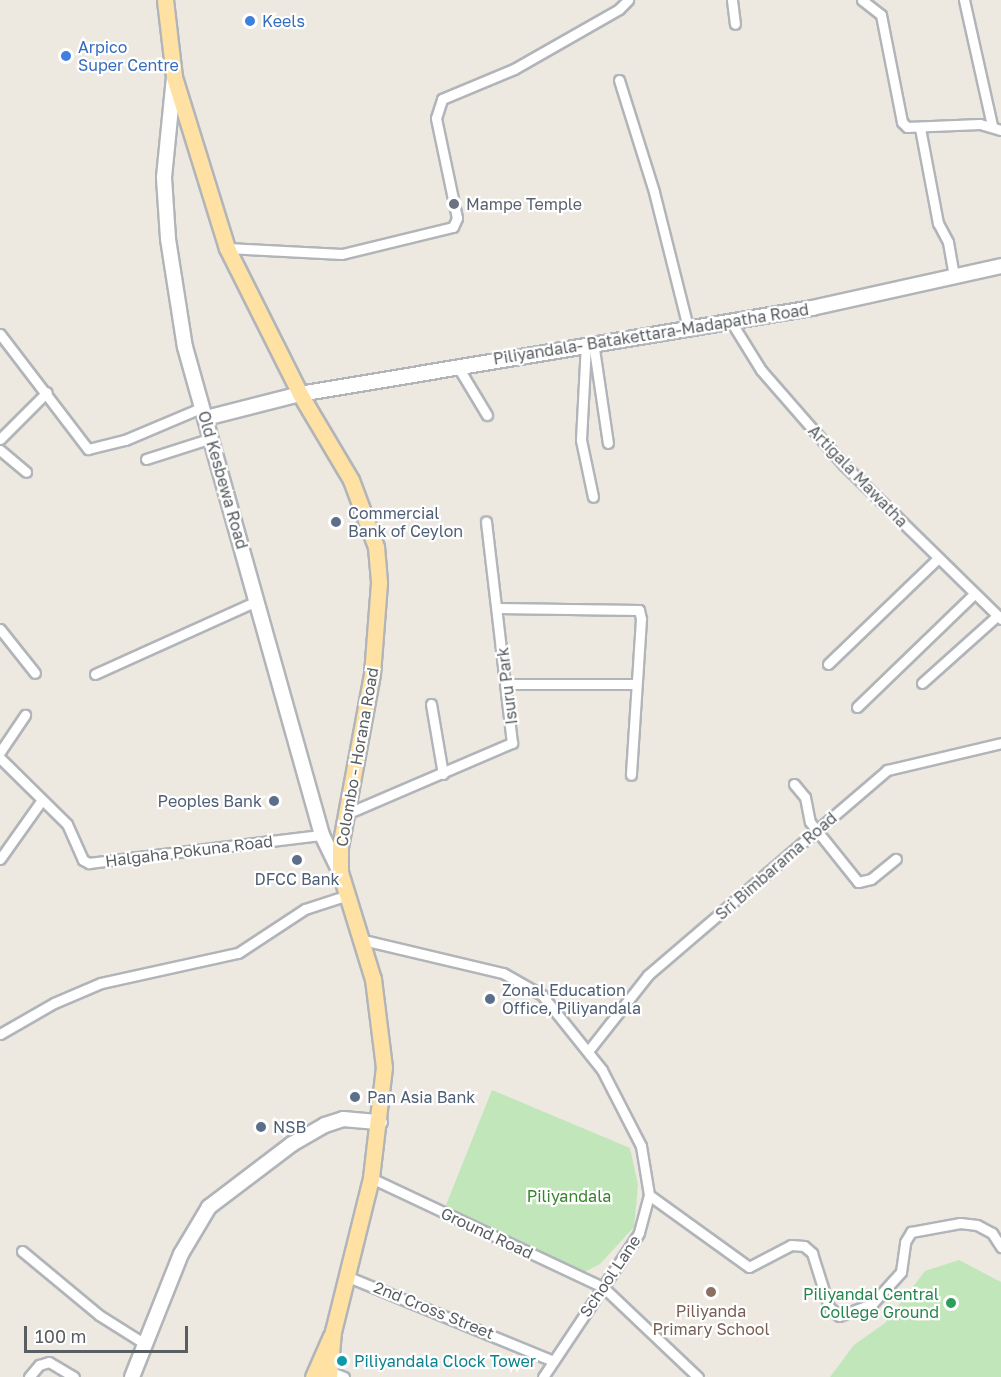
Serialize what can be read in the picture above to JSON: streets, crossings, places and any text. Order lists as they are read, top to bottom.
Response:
{
  "streets": {
    "main road": ["Colombo - Horana Road"],
    "street": [
      "Piliyandala- Batakettara-Madapatha Road",
      "Artigala Mawatha",
      "Old Kesbewa Road",
      "Isuru Park",
      "Halgaha Pokuna Road",
      "Sri Bimbarama Road",
      "Ground Road",
      "School Lane",
      "2nd Cross Street"
    ]
  },
  "crossings": [
    ["Piliyandala- Batakettara-Madapatha Road", "Artigala Mawatha"],
    ["Piliyandala- Batakettara-Madapatha Road", "Old Kesbewa Road"],
    ["Piliyandala- Batakettara-Madapatha Road", "Colombo - Horana Road"],
    ["Old Kesbewa Road", "Colombo - Horana Road"],
    ["Old Kesbewa Road", "Halgaha Pokuna Road"],
    ["Isuru Park", "Colombo - Horana Road"],
    ["Colombo - Horana Road", "Ground Road"],
    ["Colombo - Horana Road", "School Lane"],
    ["Colombo - Horana Road", "2nd Cross Street"],
    ["Sri Bimbarama Road", "School Lane"],
    ["Ground Road", "School Lane"],
    ["School Lane", "2nd Cross Street"]
  ],
  "parks": ["Piliyandala"],
  "places": [
    "Keels",
    "Arpico Super Centre",
    "Mampe Temple",
    "Commercial Bank of Ceylon",
    "Peoples Bank",
    "DFCC Bank",
    "Zonal Education Office, Piliyandala",
    "Pan Asia Bank",
    "NSB",
    "Piliyanda Primary School",
    "Piliyandal Central College Ground",
    "Piliyandala Clock Tower"
  ],
  "scale_bar": "100 m"
}
